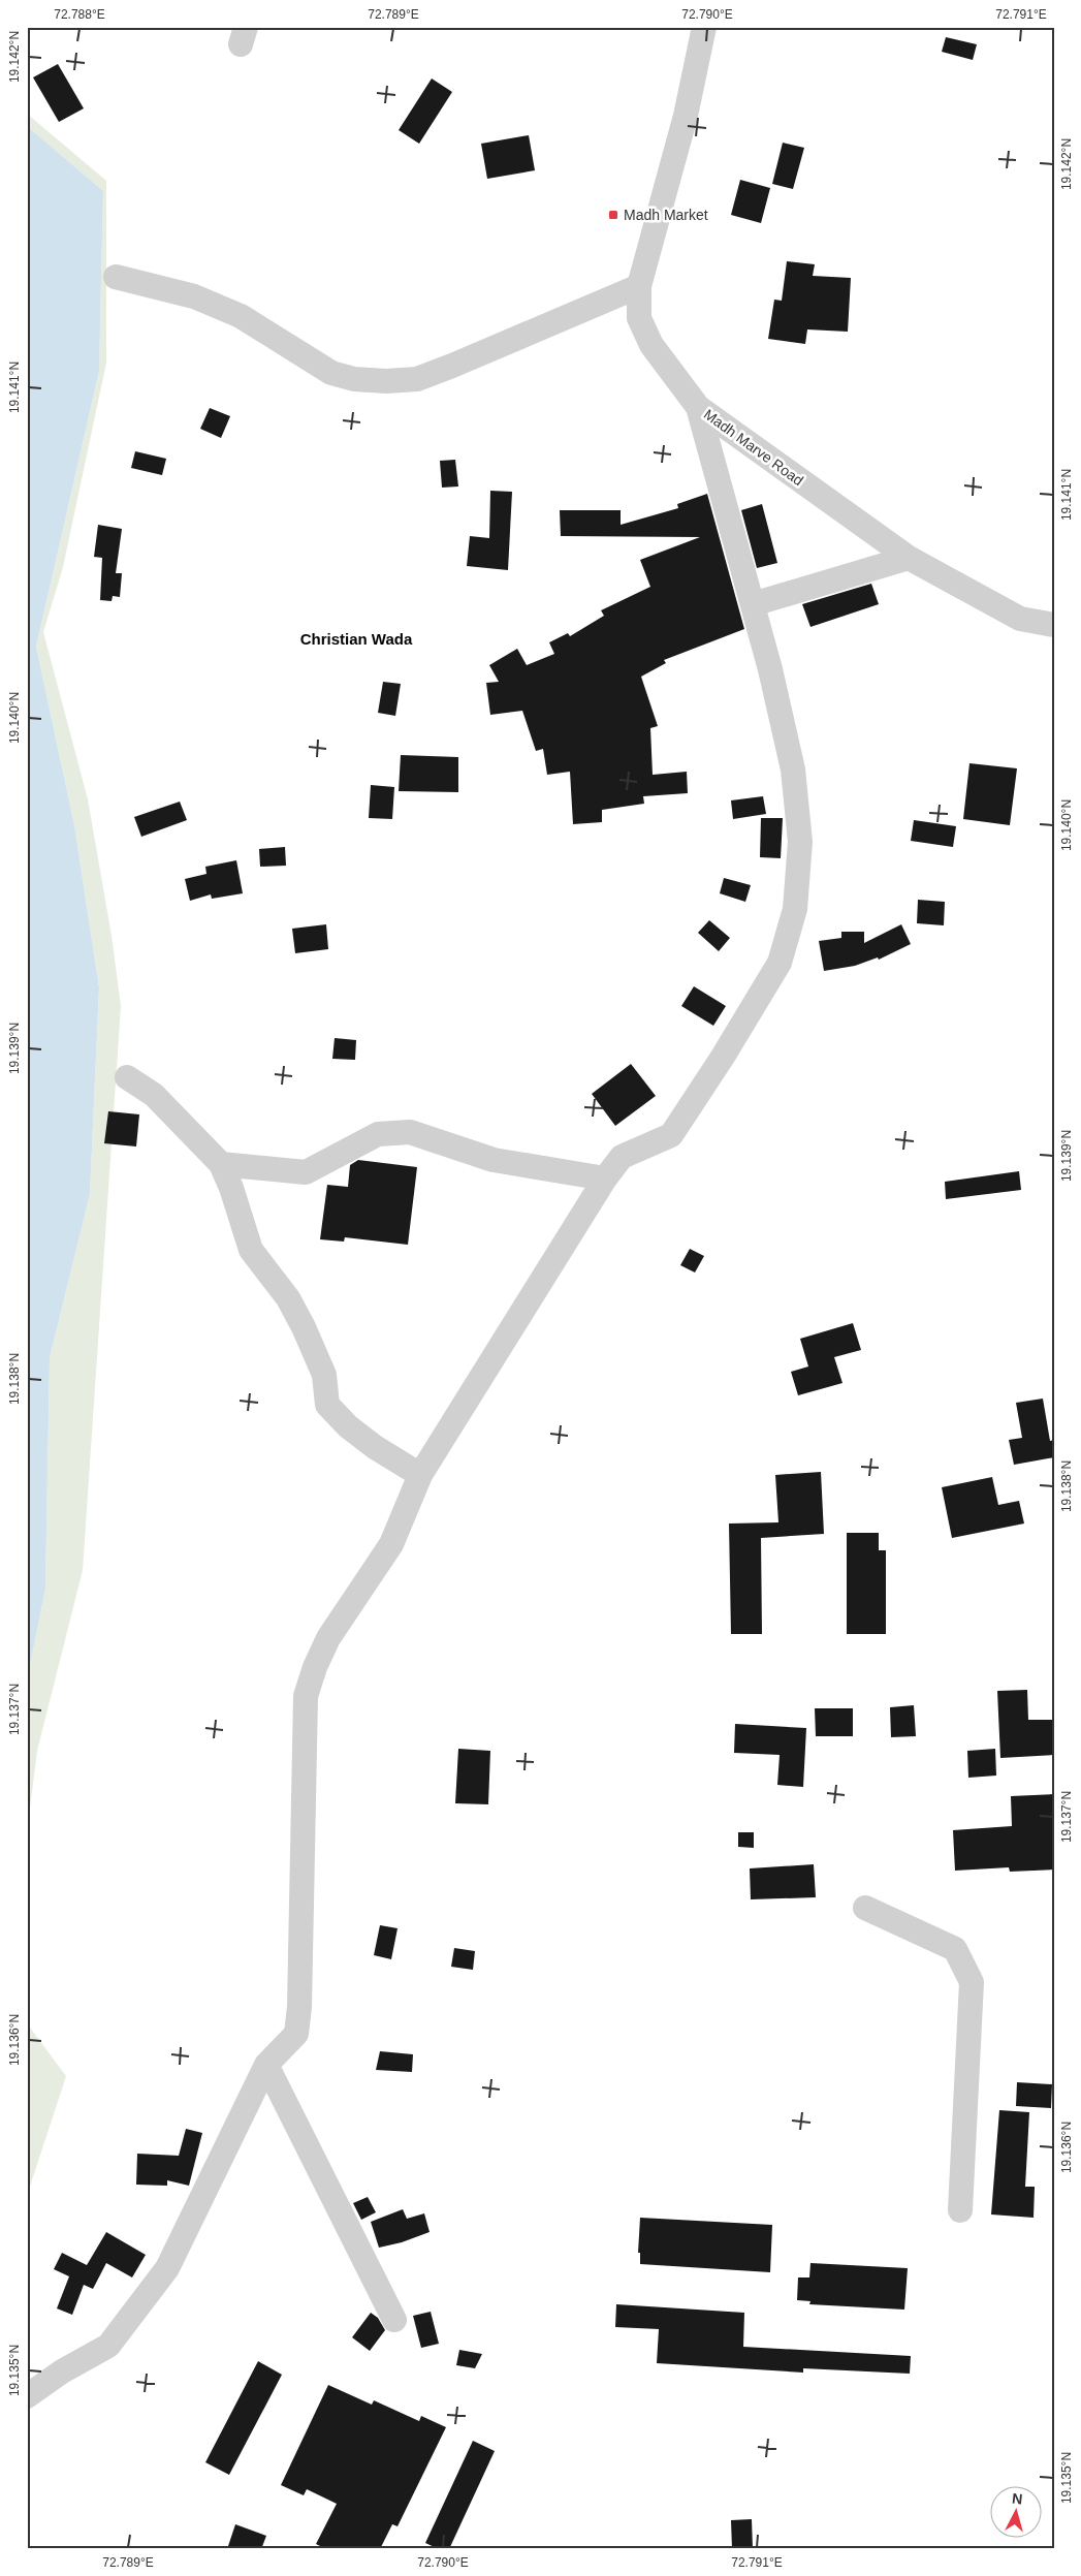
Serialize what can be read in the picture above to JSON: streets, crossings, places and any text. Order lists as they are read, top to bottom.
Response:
{
  "streets": {
    "street": ["Madh Marve Road"]
  },
  "districts": ["Christian Wada"],
  "places": {
    "transit": ["Madh Market"]
  },
  "north": "top",
  "coordinates": [
    "72.788°E",
    "72.789°E",
    "72.790°E",
    "72.791°E",
    "19.142°N",
    "19.141°N",
    "19.140°N",
    "19.139°N",
    "19.138°N",
    "19.137°N",
    "19.136°N",
    "19.135°N"
  ]
}
